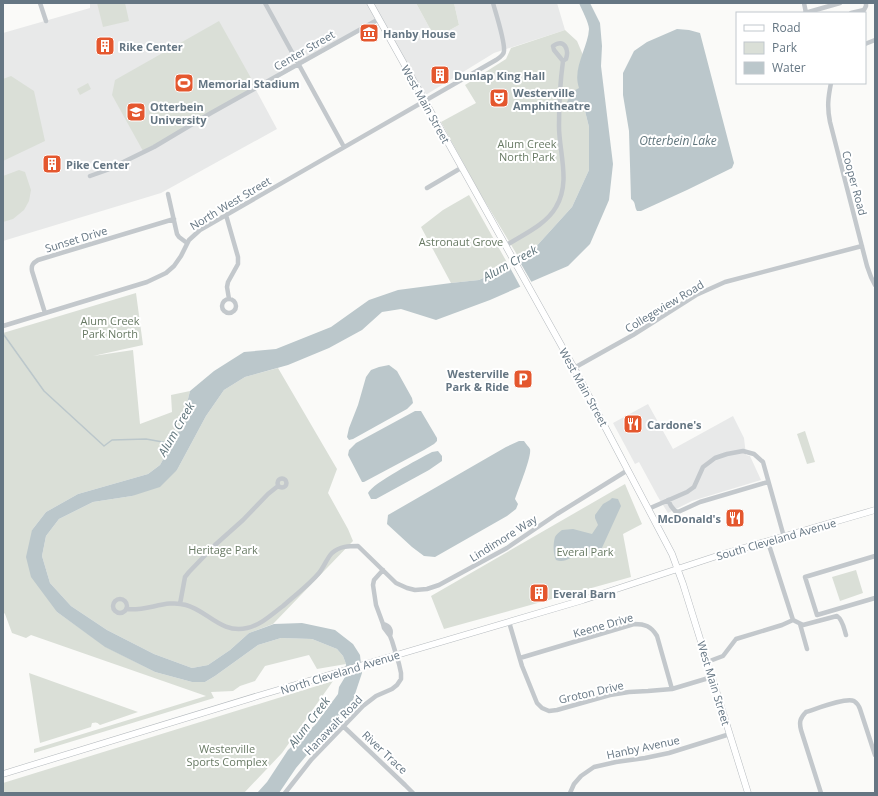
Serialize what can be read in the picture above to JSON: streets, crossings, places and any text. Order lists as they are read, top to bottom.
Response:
{
  "streets": {
    "main road": ["West Main Street", "South Cleveland Avenue", "North Cleveland Avenue"],
    "street": [
      "Center Street",
      "Cooper Road",
      "North West Street",
      "Sunset Drive",
      "Collegeview Road",
      "Lindimore Way",
      "Keene Drive",
      "Groton Drive",
      "Hanawalt Road",
      "Hanby Avenue",
      "River Trace"
    ]
  },
  "crossings": [
    ["Center Street", "West Main Street"],
    ["West Main Street", "North West Street"],
    ["West Main Street", "Collegeview Road"],
    ["West Main Street", "Lindimore Way"],
    ["West Main Street", "South Cleveland Avenue"],
    ["West Main Street", "North Cleveland Avenue"],
    ["West Main Street", "Groton Drive"],
    ["West Main Street", "Hanby Avenue"],
    ["Cooper Road", "Collegeview Road"],
    ["North West Street", "Sunset Drive"],
    ["South Cleveland Avenue", "North Cleveland Avenue"],
    ["Keene Drive", "Groton Drive"],
    ["North Cleveland Avenue", "Groton Drive"],
    ["North Cleveland Avenue", "Hanawalt Road"],
    ["Hanawalt Road", "River Trace"]
  ],
  "water": ["Otterbein Lake", "Alum Creek"],
  "parks": [
    "Alum Creek North Park",
    "Astronaut Grove",
    "Alum Creek Park North",
    "Heritage Park",
    "Everal Park",
    "Westerville Sports Complex"
  ],
  "places": {
    "museum": ["Hanby House"],
    "building": [
      "Rike Center",
      "Dunlap King Hall",
      "Pike Center",
      "Everal Barn"
    ],
    "sports": ["Memorial Stadium"],
    "theatre": ["Westerville Amphitheatre"],
    "school or university": ["Otterbein University"],
    "parking": ["Westerville Park & Ride"],
    "restaurant": ["Cardone's", "McDonald's"]
  },
  "legend": ["Road", "Park", "Water"]
}
